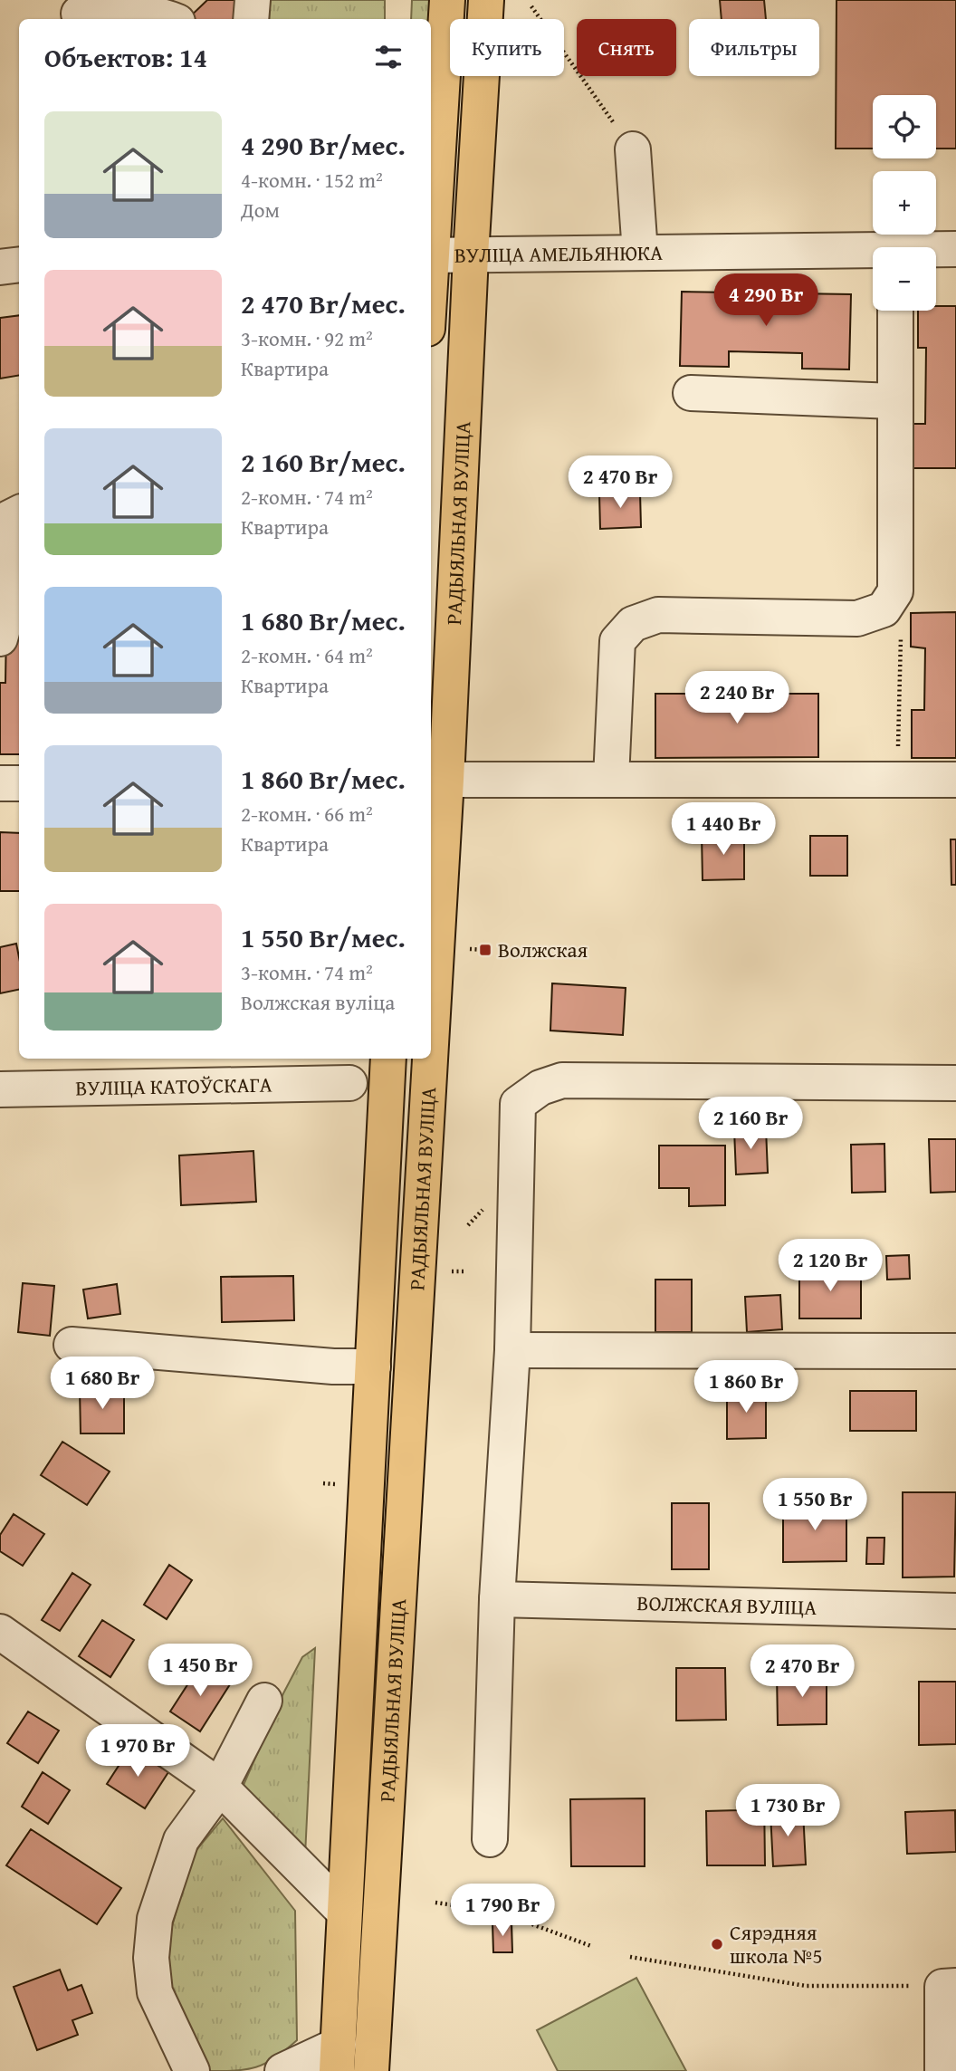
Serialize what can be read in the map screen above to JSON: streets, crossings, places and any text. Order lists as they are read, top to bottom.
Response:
{
  "streets": {
    "main road": ["РАДЫЯЛЬНАЯ ВУЛІЦА"],
    "street": ["ВУЛІЦА АМЕЛЬЯНЮКА", "ВУЛІЦА КАТОЎСКАГА", "ВОЛЖСКАЯ ВУЛІЦА"]
  },
  "crossings": [
    ["ВУЛІЦА АМЕЛЬЯНЮКА", "РАДЫЯЛЬНАЯ ВУЛІЦА"]
  ],
  "places": {
    "transit": ["Волжская"],
    "other": ["Сярэдняя школа №5"]
  },
  "page": {
    "chip": ["Купить", "Снять", "Фильтры"],
    "heading": "Объектов: 14",
    "map_buttons": ["+", "−"],
    "list": [
      {
        "name": "4 290 Br/мес.",
        "note": "4-комн. · 152 m² · Дом"
      },
      {
        "name": "2 470 Br/мес.",
        "note": "3-комн. · 92 m² · Квартира"
      },
      {
        "name": "2 160 Br/мес.",
        "note": "2-комн. · 74 m² · Квартира"
      },
      {
        "name": "1 680 Br/мес.",
        "note": "2-комн. · 64 m² · Квартира"
      },
      {
        "name": "1 860 Br/мес.",
        "note": "2-комн. · 66 m² · Квартира"
      },
      {
        "name": "1 550 Br/мес.",
        "note": "3-комн. · 74 m² · Волжская вуліца"
      }
    ],
    "price": [
      "4 290 Br",
      "2 470 Br",
      "2 240 Br",
      "1 440 Br",
      "2 160 Br",
      "2 120 Br",
      "1 680 Br",
      "1 860 Br",
      "1 550 Br",
      "1 450 Br",
      "2 470 Br",
      "1 970 Br",
      "1 730 Br",
      "1 790 Br"
    ]
  }
}
